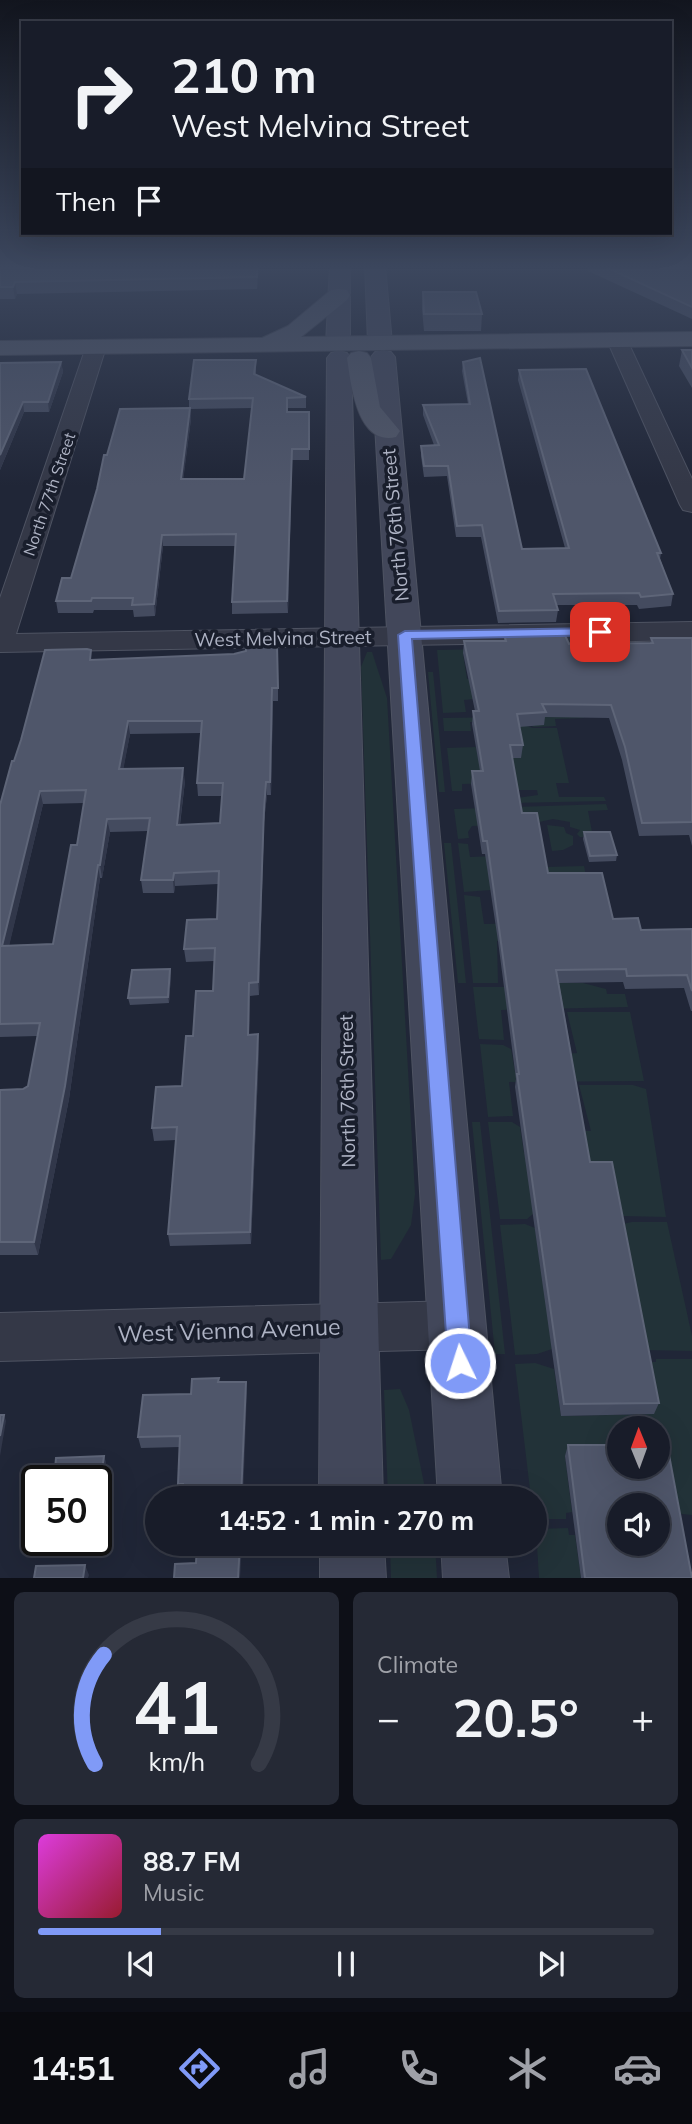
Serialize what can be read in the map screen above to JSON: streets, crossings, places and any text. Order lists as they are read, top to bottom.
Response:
{
  "streets": {
    "main road": ["North 76th Street"],
    "street": ["North 77th Street", "West Melvina Street", "West Vienna Avenue"]
  },
  "crossings": [
    ["North 77th Street", "West Melvina Street"],
    ["North 76th Street", "West Melvina Street"],
    ["North 76th Street", "West Vienna Avenue"]
  ],
  "north": "top",
  "page": {
    "turn": ["210 m", "West Melvina Street"],
    "then": "Then",
    "limit": "50",
    "trip": "14:52 · 1 min · 270 m",
    "tile": "Climate",
    "heat": ["−", "20.5°", "+"],
    "song": ["88.7 FM", "Music"],
    "tabs": "14:51",
    "gauge": ["41", "km/h"]
  }
}
